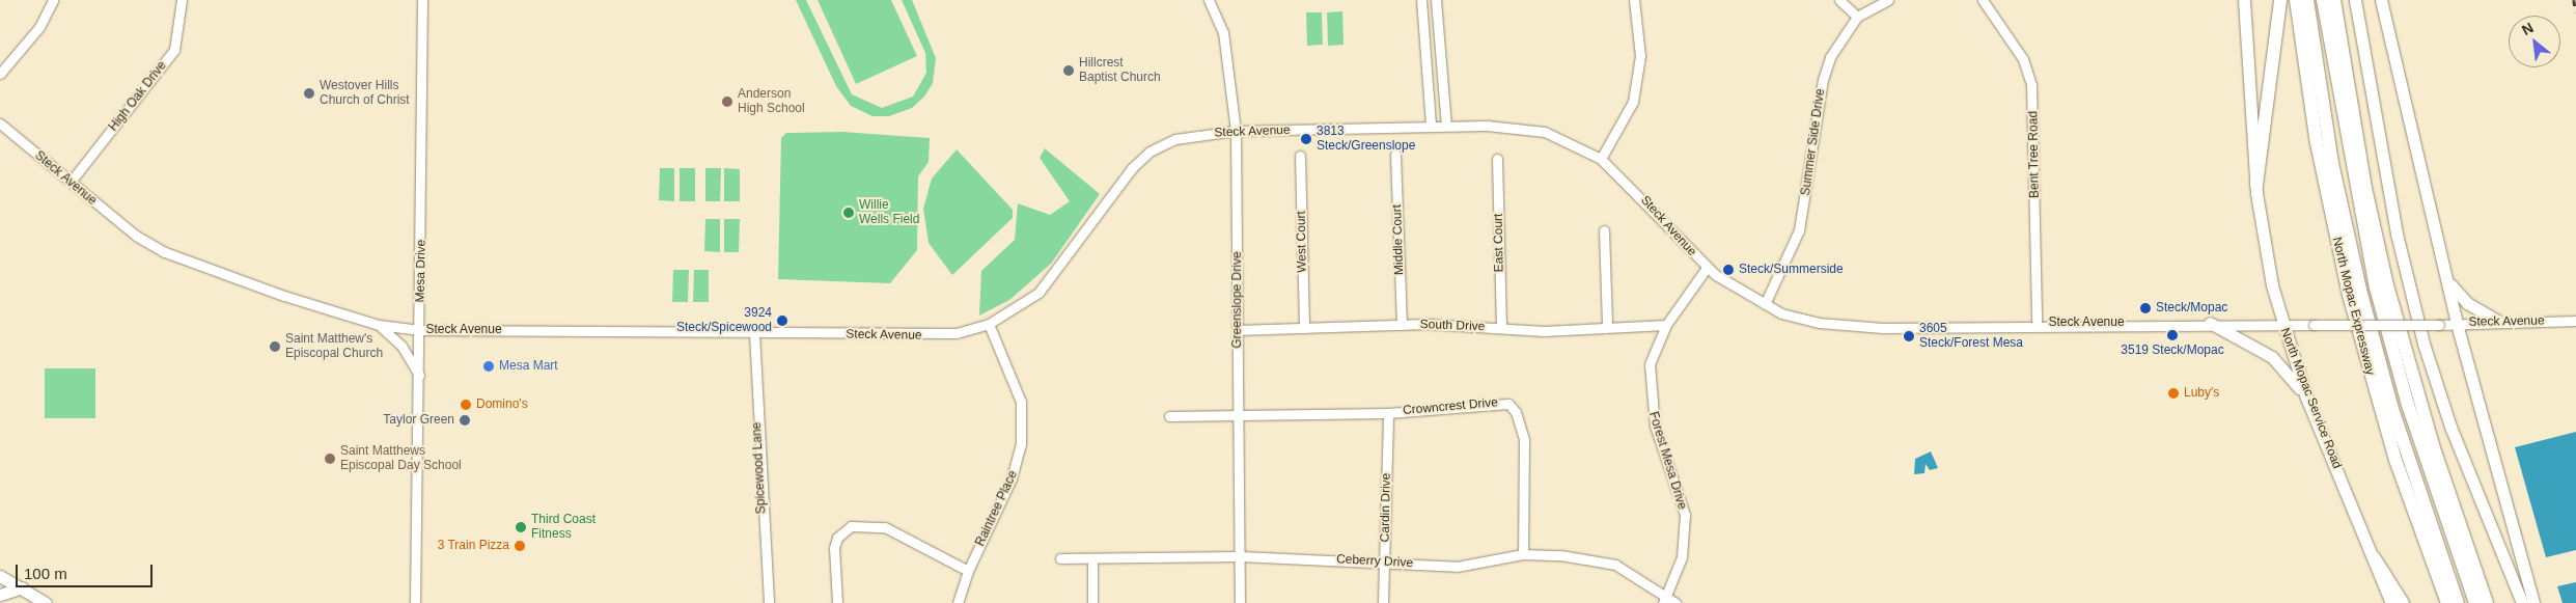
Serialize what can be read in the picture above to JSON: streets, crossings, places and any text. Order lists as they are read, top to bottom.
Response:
{
  "streets": {
    "highway": ["North Mopac Expressway"],
    "main road": ["North Mopac Service Road"],
    "street": [
      "High Oak Drive",
      "Steck Avenue",
      "Summer Side Drive",
      "Bent Tree Road",
      "Middle Court",
      "West Court",
      "East Court",
      "Mesa Drive",
      "Greenslope Drive",
      "South Drive",
      "Crowncrest Drive",
      "Forest Mesa Drive",
      "Spicewood Lane",
      "Cardin Drive",
      "Raintree Place",
      "Ceberry Drive"
    ]
  },
  "crossings": [
    ["High Oak Drive", "Steck Avenue"],
    ["Steck Avenue", "Summer Side Drive"],
    ["Steck Avenue", "Bent Tree Road"],
    ["Steck Avenue", "Mesa Drive"],
    ["Steck Avenue", "Greenslope Drive"],
    ["Steck Avenue", "North Mopac Service Road"],
    ["Steck Avenue", "Forest Mesa Drive"],
    ["Steck Avenue", "Spicewood Lane"],
    ["Steck Avenue", "Raintree Place"],
    ["Middle Court", "South Drive"],
    ["West Court", "South Drive"],
    ["East Court", "South Drive"],
    ["Greenslope Drive", "South Drive"],
    ["Greenslope Drive", "Crowncrest Drive"],
    ["Greenslope Drive", "Ceberry Drive"],
    ["South Drive", "Forest Mesa Drive"],
    ["Crowncrest Drive", "Cardin Drive"],
    ["Crowncrest Drive", "Ceberry Drive"],
    ["Forest Mesa Drive", "Ceberry Drive"],
    ["Cardin Drive", "Ceberry Drive"]
  ],
  "places": [
    "Hillcrest Baptist Church",
    "Westover Hills Church of Christ",
    "Anderson High School",
    "3813 Steck/Greenslope",
    "Willie Wells Field",
    "Steck/Summerside",
    "Steck/Mopac",
    "3924 Steck/Spicewood",
    "3519 Steck/Mopac",
    "3605 Steck/Forest Mesa",
    "Saint Matthew's Episcopal Church",
    "Mesa Mart",
    "Luby's",
    "Domino's",
    "Taylor Green",
    "Saint Matthews Episcopal Day School",
    "Third Coast Fitness",
    "3 Train Pizza"
  ],
  "scale_bar": "100 m",
  "north": "top left"
}
